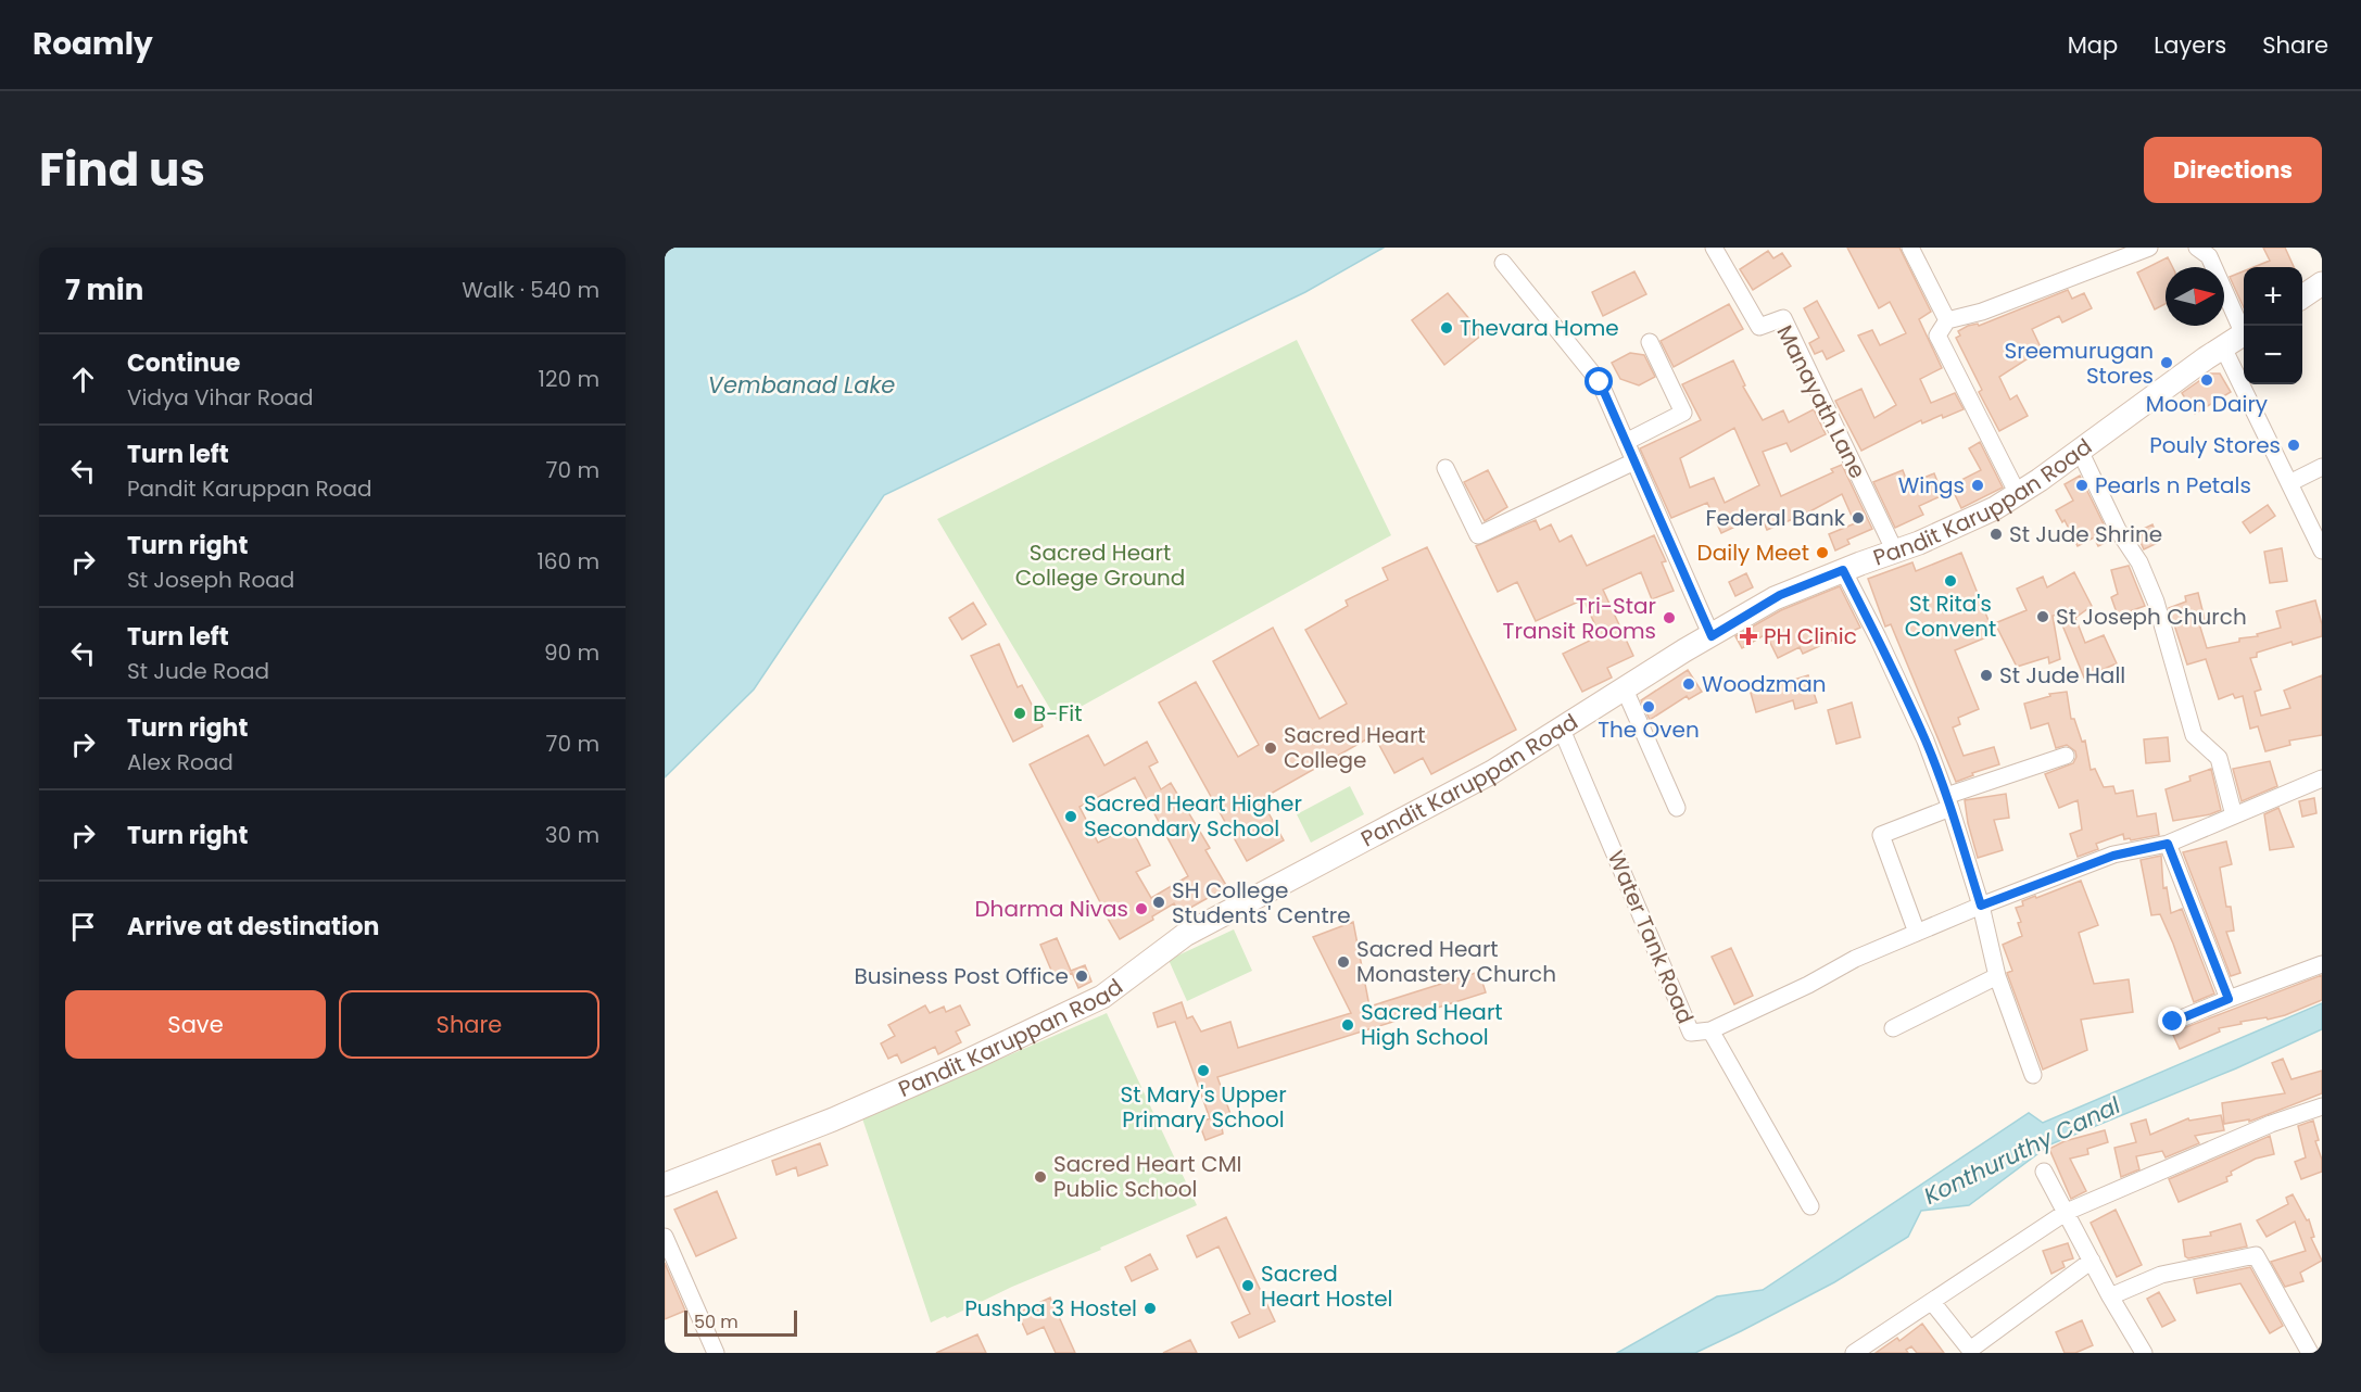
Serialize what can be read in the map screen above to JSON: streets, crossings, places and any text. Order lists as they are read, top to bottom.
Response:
{
  "streets": {
    "main road": ["Pandit Karuppan Road"],
    "street": ["Manayath Lane", "Water Tank Road"]
  },
  "crossings": [
    ["Manayath Lane", "Pandit Karuppan Road"],
    ["Pandit Karuppan Road", "Water Tank Road"]
  ],
  "water": ["Vembanad Lake", "Konthuruthy Canal"],
  "parks": ["Sacred Heart College Ground"],
  "places": {
    "other": [
      "Thevara Home",
      "Sreemurugan Stores",
      "Moon Dairy",
      "Pouly Stores",
      "Wings",
      "Pearls n Petals",
      "Federal Bank",
      "St Jude Shrine",
      "Daily Meet",
      "St Rita's Convent",
      "St Joseph Church",
      "Tri-Star Transit Rooms",
      "St Jude Hall",
      "Woodzman",
      "The Oven",
      "B-Fit",
      "Sacred Heart College",
      "Sacred Heart Higher Secondary School",
      "SH College Students' Centre",
      "Dharma Nivas",
      "Sacred Heart Monastery Church",
      "Business Post Office",
      "Sacred Heart High School",
      "St Mary's Upper Primary School",
      "Sacred Heart CMI Public School",
      "Sacred Heart Hostel",
      "Pushpa 3 Hostel"
    ],
    "health": ["PH Clinic"]
  },
  "scale_bar": "50 m",
  "north": "right",
  "page": {
    "header": "Roamly",
    "nav": ["Map", "Layers", "Share"],
    "title": "Find us",
    "buttons": [
      "Directions",
      ["Save", "Share"]
    ],
    "heading": ["7 min", "Walk · 540 m"],
    "map_buttons": ["+", "−"],
    "list": [
      ["Continue", "Vidya Vihar Road", "120 m"],
      ["Turn left", "Pandit Karuppan Road", "70 m"],
      ["Turn right", "St Joseph Road", "160 m"],
      ["Turn left", "St Jude Road", "90 m"],
      ["Turn right", "Alex Road", "70 m"],
      ["Turn right", "30 m"],
      "Arrive at destination"
    ],
    "scale": "50 m"
  }
}
